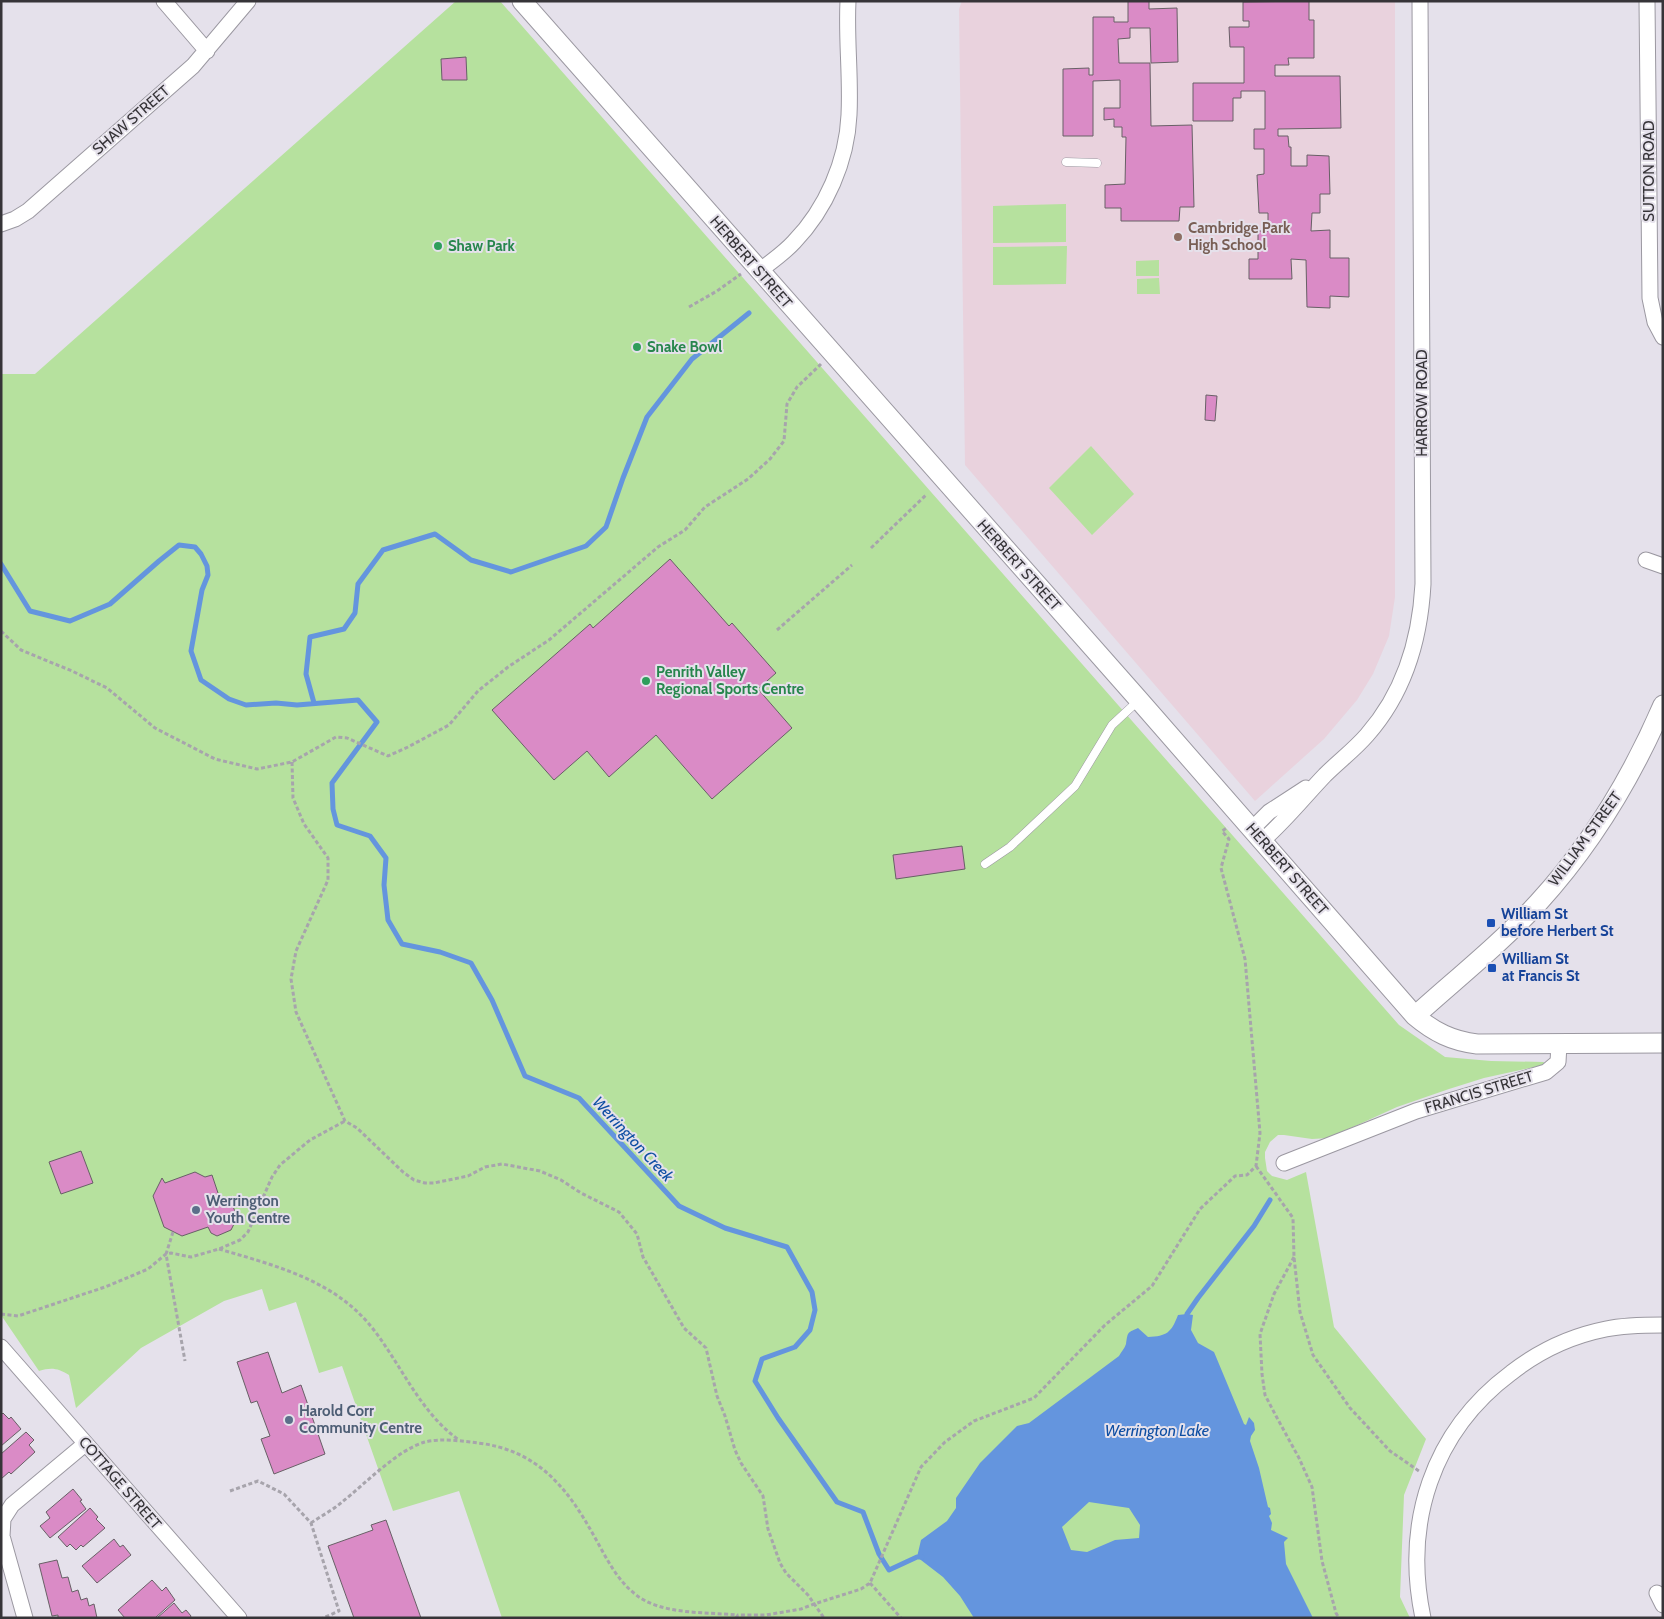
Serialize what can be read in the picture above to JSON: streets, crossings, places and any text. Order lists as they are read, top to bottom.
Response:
{
  "streets": {
    "street": [
      "SHAW STREET",
      "SUTTON ROAD",
      "HERBERT STREET",
      "HARROW ROAD",
      "WILLIAM STREET",
      "FRANCIS STREET",
      "COTTAGE STREET"
    ]
  },
  "crossings": [
    ["HERBERT STREET", "HARROW ROAD"],
    ["HERBERT STREET", "WILLIAM STREET"],
    ["HERBERT STREET", "FRANCIS STREET"]
  ],
  "water": ["Werrington Creek", "Werrington Lake"],
  "places": {
    "other": [
      "Cambridge Park High School",
      "Shaw Park",
      "Snake Bowl",
      "Penrith Valley Regional Sports Centre",
      "Werrington Youth Centre",
      "Harold Corr Community Centre"
    ],
    "transit": ["William St before Herbert St", "William St at Francis St"]
  }
}
